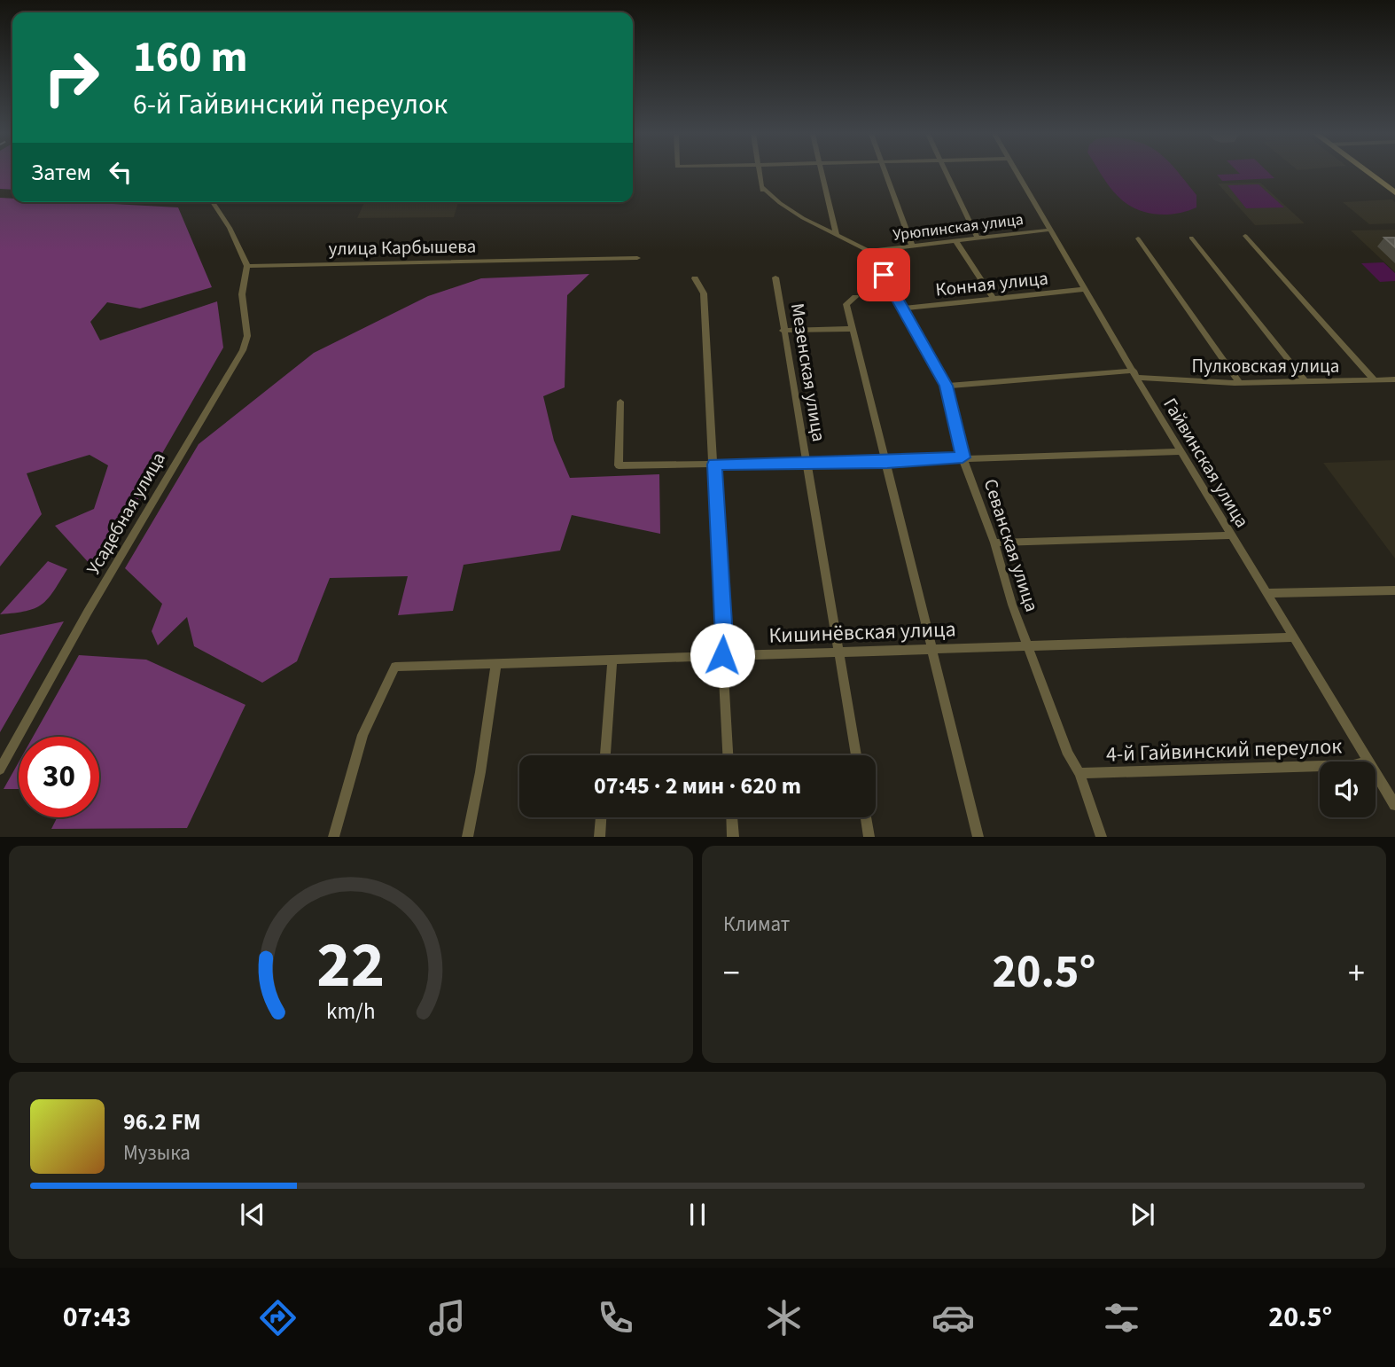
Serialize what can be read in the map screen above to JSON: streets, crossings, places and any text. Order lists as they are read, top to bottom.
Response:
{
  "streets": {
    "street": [
      "Урюпинская улица",
      "улица Карбышева",
      "Конная улица",
      "Пулковская улица",
      "Мезенская улица",
      "Гайвинская улица",
      "Усадебная улица",
      "Севанская улица",
      "Кишинёвская улица",
      "4-й Гайвинский переулок"
    ]
  },
  "crossings": [
    ["Урюпинская улица", "Гайвинская улица"],
    ["Урюпинская улица", "Севанская улица"],
    ["улица Карбышева", "Усадебная улица"],
    ["Конная улица", "Гайвинская улица"],
    ["Конная улица", "Севанская улица"],
    ["Пулковская улица", "Гайвинская улица"],
    ["Пулковская улица", "Севанская улица"],
    ["Мезенская улица", "Кишинёвская улица"],
    ["Гайвинская улица", "Кишинёвская улица"],
    ["Гайвинская улица", "4-й Гайвинский переулок"],
    ["Севанская улица", "Кишинёвская улица"],
    ["Севанская улица", "4-й Гайвинский переулок"]
  ],
  "page": {
    "turn": ["160 m", "6-й Гайвинский переулок"],
    "then": "Затем",
    "limit": "30",
    "trip": "07:45 · 2 мин · 620 m",
    "tile": "Климат",
    "heat": ["−", "20.5°", "+"],
    "song": ["96.2 FM", "Музыка"],
    "tabs": ["07:43", "20.5°"],
    "gauge": ["22", "km/h"]
  }
}
